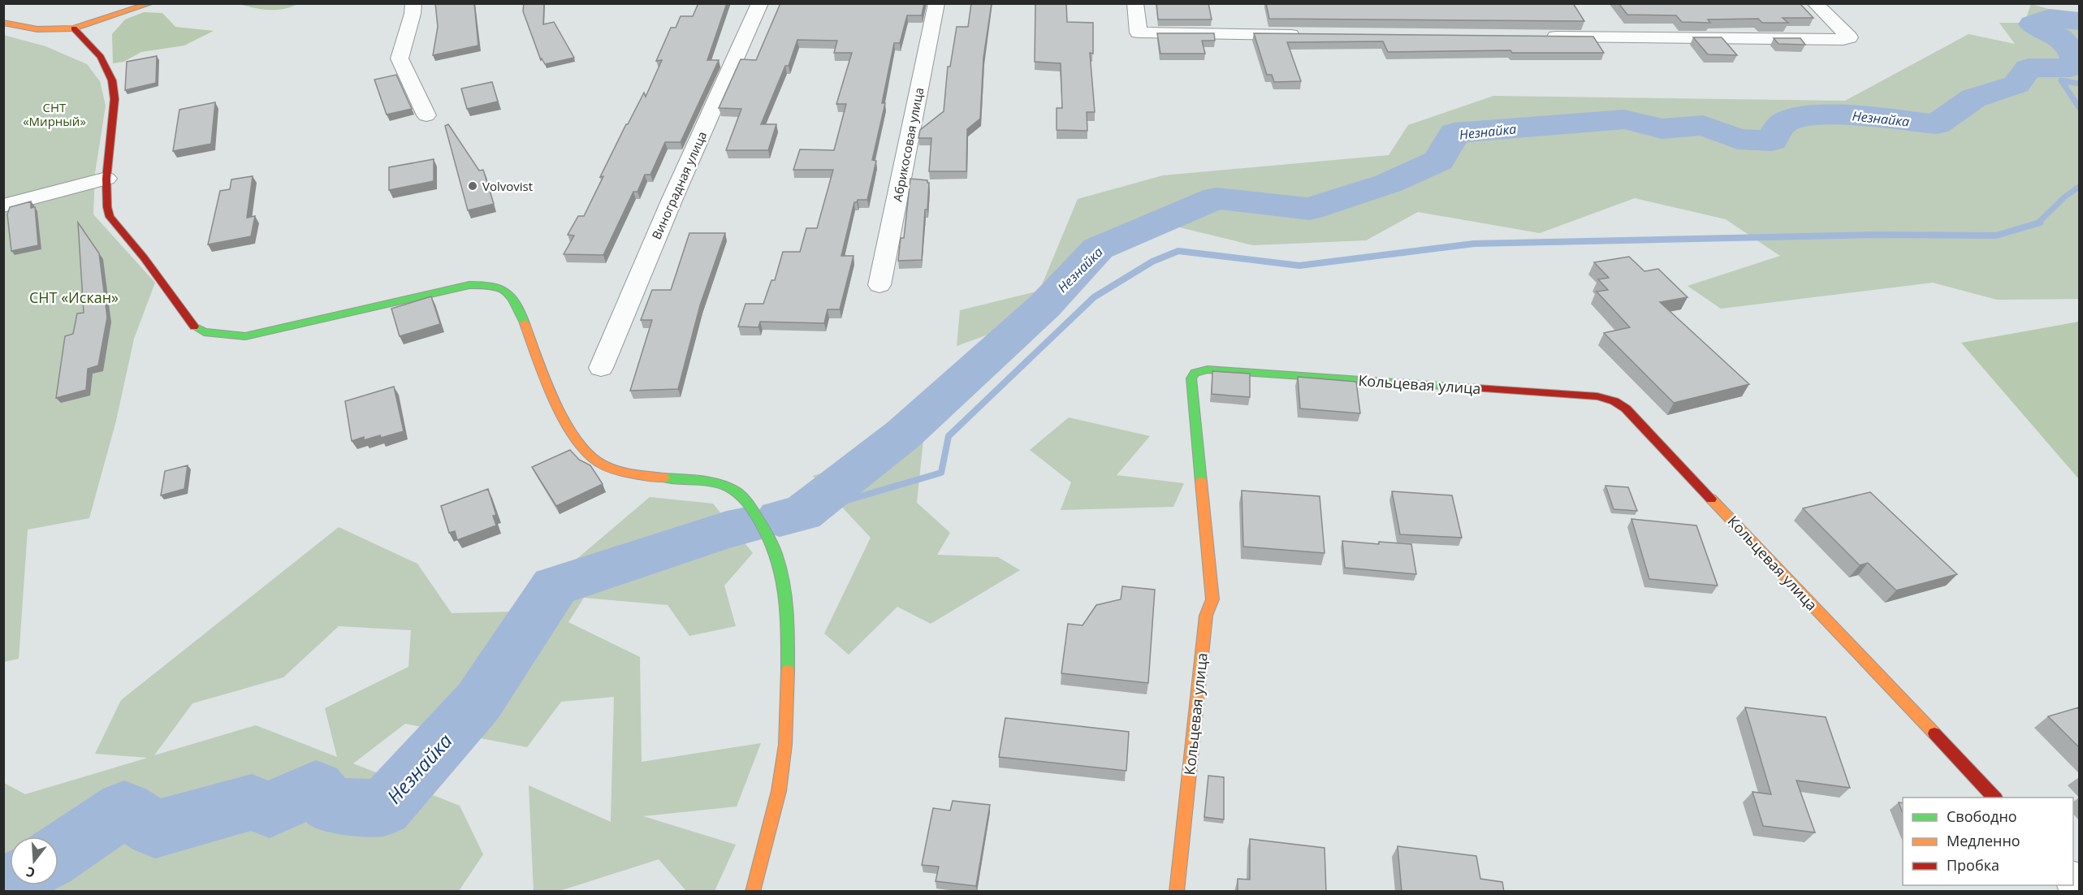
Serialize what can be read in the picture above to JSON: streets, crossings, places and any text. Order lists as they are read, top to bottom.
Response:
{
  "streets": {
    "street": ["Абрикосовая улица", "Виноградная улица", "Кольцевая улица"]
  },
  "water": ["Незнайка"],
  "parks": ["СНТ «Мирный»", "СНТ «Искан»"],
  "places": ["Volvovist"],
  "legend": ["Свободно", "Медленно", "Пробка"],
  "north": "bottom"
}
